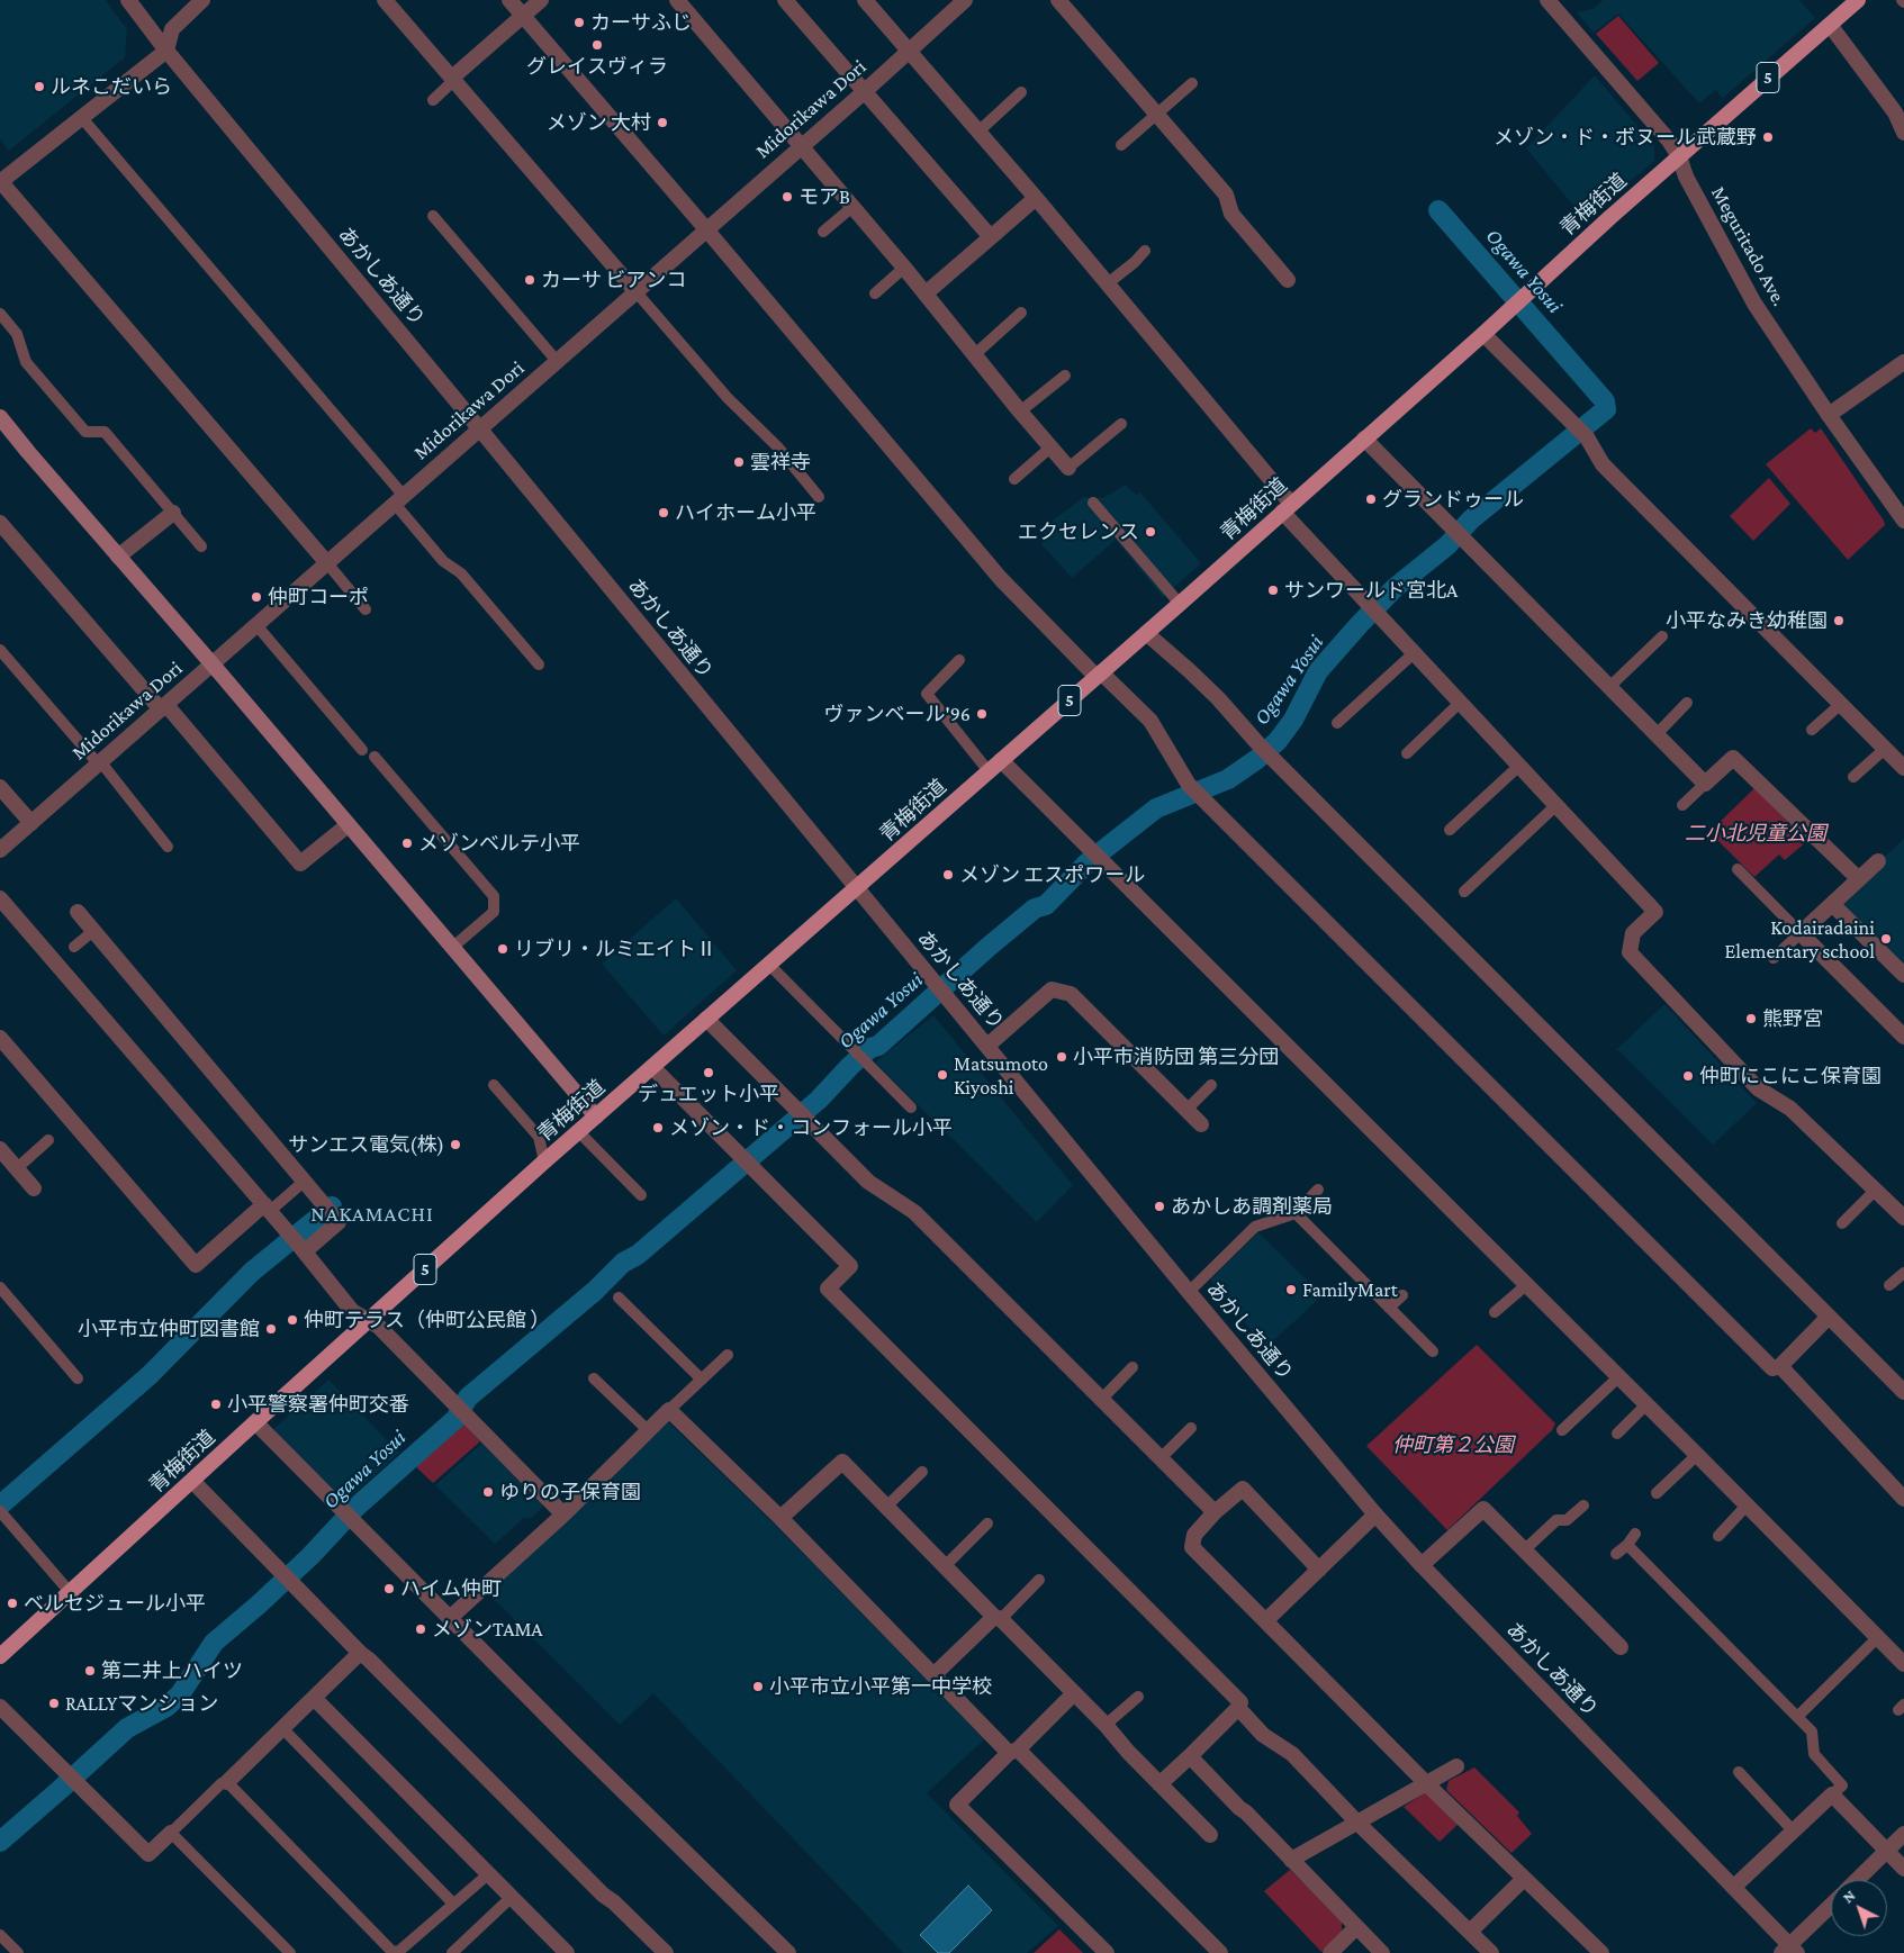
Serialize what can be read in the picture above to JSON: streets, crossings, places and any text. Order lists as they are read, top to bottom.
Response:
{
  "streets": {
    "main road": ["5", "青梅街道"],
    "street": ["Midorikawa Dori", "Meguritado Ave.", "あかしあ通り"]
  },
  "crossings": [
    ["Midorikawa Dori", "あかしあ通り"],
    ["青梅街道", "Meguritado Ave."],
    ["青梅街道", "あかしあ通り"]
  ],
  "districts": ["NAKAMACHI"],
  "water": ["Ogawa Yosui"],
  "parks": ["二小北児童公園", "仲町第２公園"],
  "places": [
    "カーサふじ",
    "グレイスヴィラ",
    "ルネこだいら",
    "メゾン 大村",
    "メゾン・ド・ボヌール武蔵野",
    "モアB",
    "カーサ ビアンコ",
    "雲祥寺",
    "グランドゥール",
    "ハイホーム小平",
    "エクセレンス",
    "サンワールド宮北A",
    "仲町コーポ",
    "小平なみき幼稚園",
    "ヴァンベール'96",
    "メゾンベルテ小平",
    "メゾン エスポワール",
    "Kodairadaini Elementary school",
    "リブリ・ルミエイトⅡ",
    "熊野宮",
    "小平市消防団 第三分団",
    "デュエット小平",
    "Matsumoto Kiyoshi",
    "仲町にこにこ保育園",
    "メゾン・ド・コンフォール小平",
    "サンエス電気(株)",
    "あかしあ調剤薬局",
    "FamilyMart",
    "仲町テラス（仲町公民館 ）",
    "小平市立仲町図書館",
    "小平警察署仲町交番",
    "ゆりの子保育園",
    "ハイム仲町",
    "ベルセジュール小平",
    "メゾンTAMA",
    "第二井上ハイツ",
    "小平市立小平第一中学校",
    "RALLYマンション"
  ],
  "north": "top left"
}
